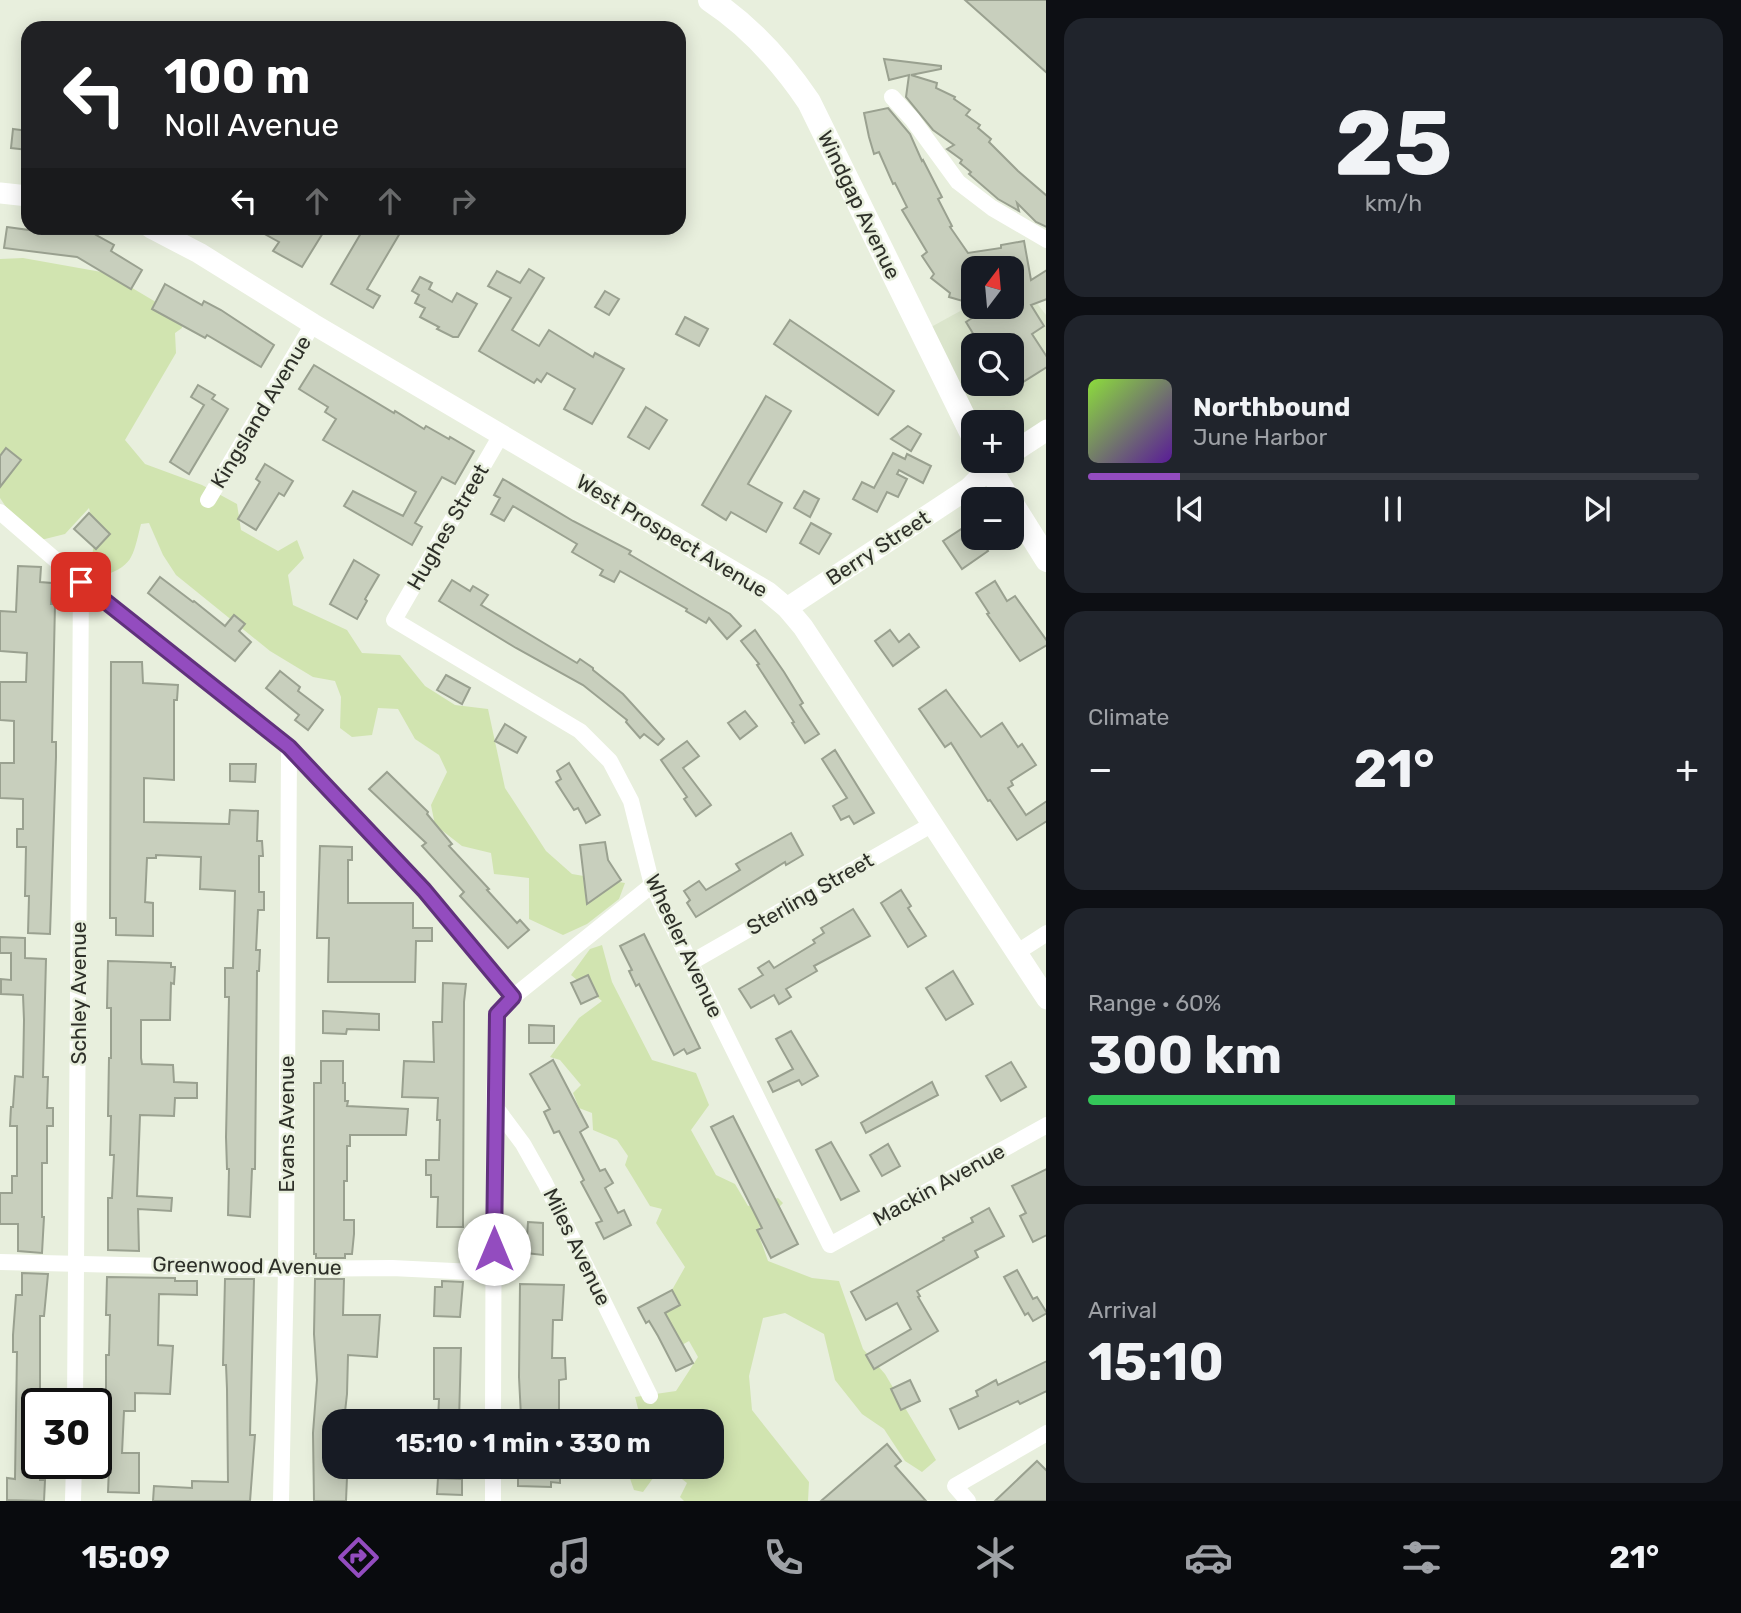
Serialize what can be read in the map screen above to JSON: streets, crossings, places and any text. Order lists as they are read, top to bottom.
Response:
{
  "streets": {
    "main road": ["Windgap Avenue"],
    "street": [
      "Kingsland Avenue",
      "Hughes Street",
      "West Prospect Avenue",
      "Berry Street",
      "Sterling Street",
      "Wheeler Avenue",
      "Schley Avenue",
      "Evans Avenue",
      "Mackin Avenue",
      "Miles Avenue",
      "Greenwood Avenue"
    ]
  },
  "crossings": [
    ["Kingsland Avenue", "West Prospect Avenue"],
    ["Hughes Street", "West Prospect Avenue"],
    ["Hughes Street", "Wheeler Avenue"],
    ["West Prospect Avenue", "Berry Street"],
    ["West Prospect Avenue", "Sterling Street"],
    ["Sterling Street", "Wheeler Avenue"],
    ["Wheeler Avenue", "Mackin Avenue"],
    ["Schley Avenue", "Greenwood Avenue"],
    ["Evans Avenue", "Greenwood Avenue"]
  ],
  "north": "top",
  "page": {
    "tile": [
      ["25", "km/h"],
      "Climate",
      ["Range · 60%", "300 km"],
      ["Arrival", "15:10"]
    ],
    "turn": ["100 m", "Noll Avenue"],
    "map_buttons": ["+", "−"],
    "song": ["Northbound", "June Harbor"],
    "heat": ["−", "21°", "+"],
    "limit": "30",
    "trip": "15:10 · 1 min · 330 m",
    "tabs": ["15:09", "21°"]
  }
}
